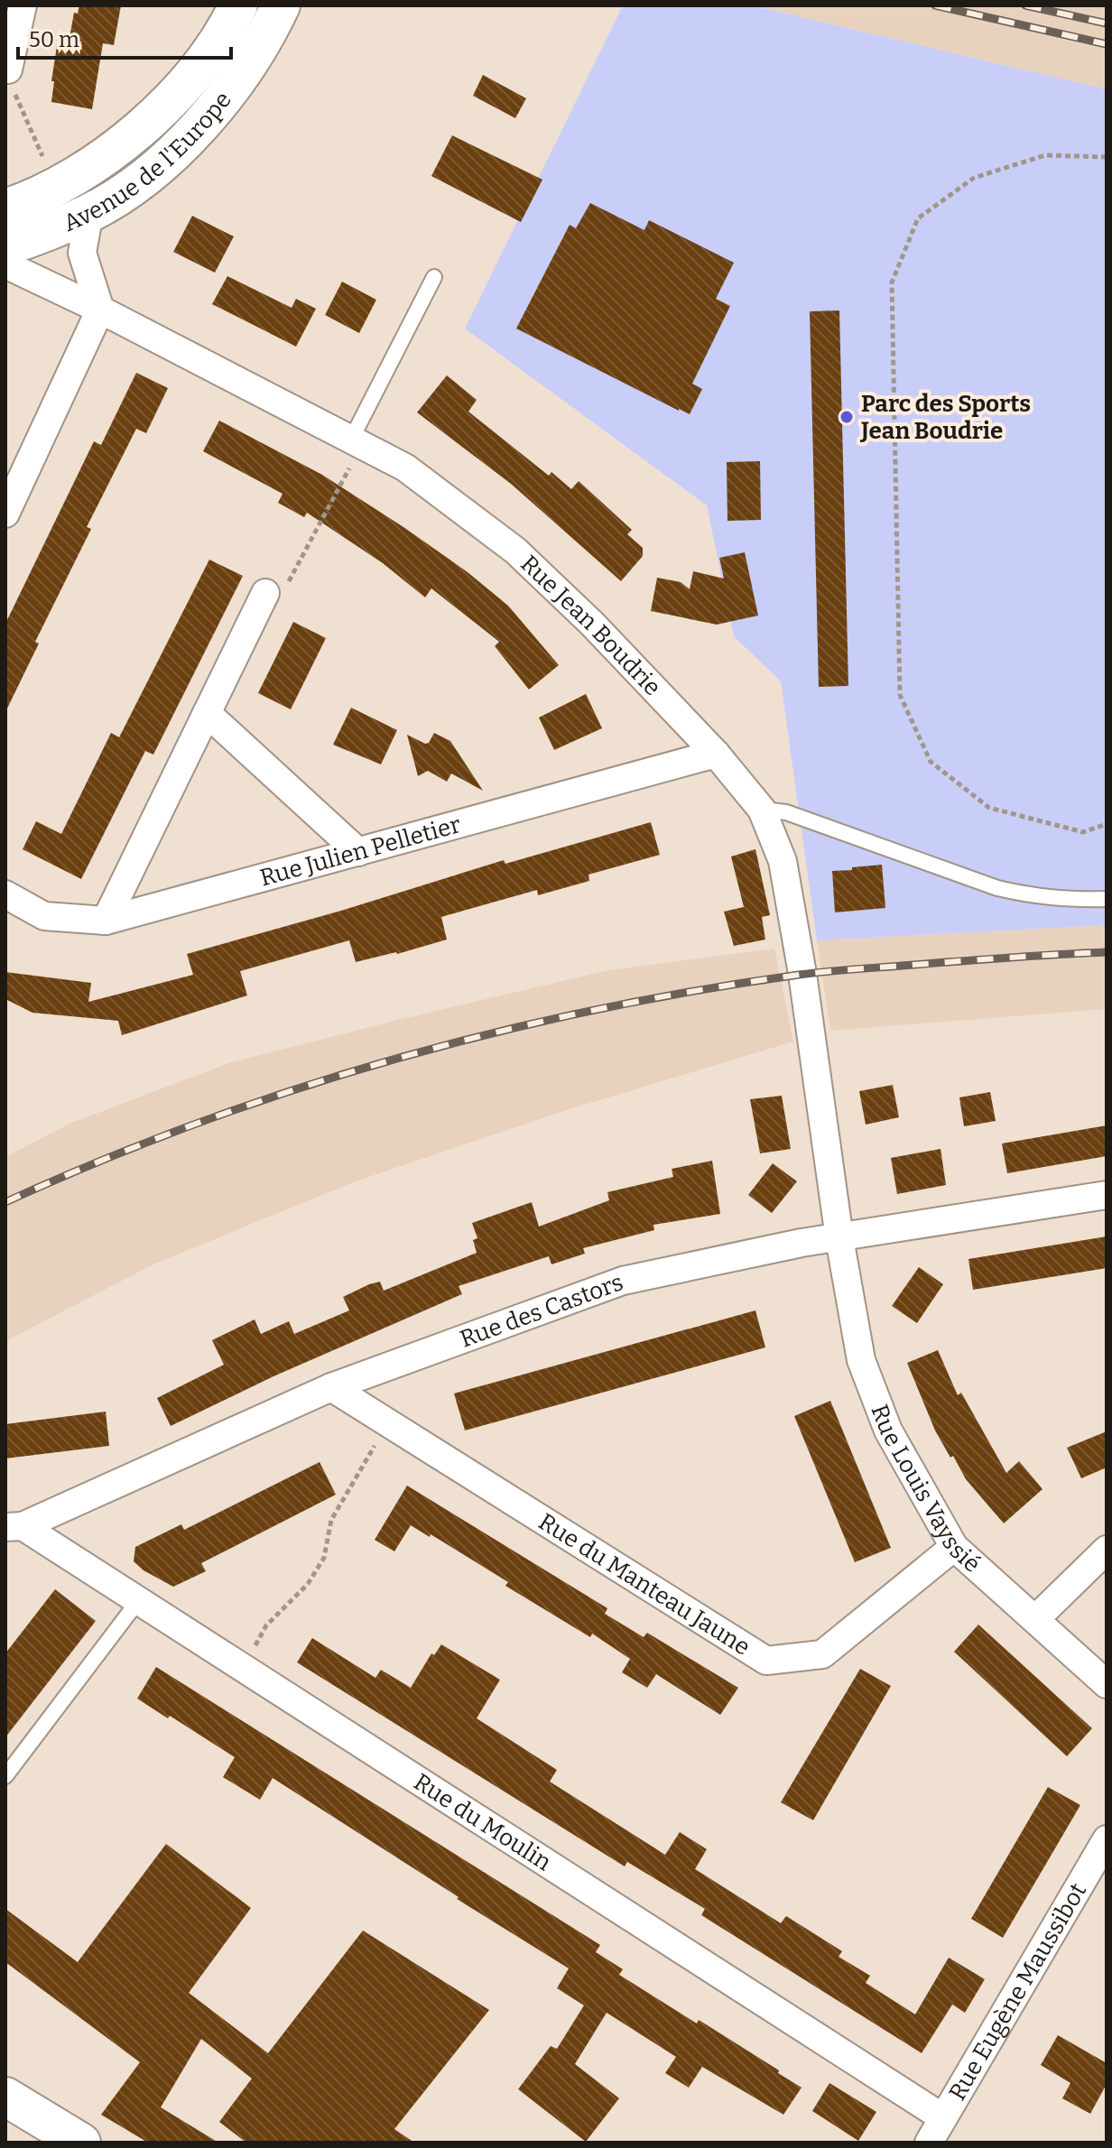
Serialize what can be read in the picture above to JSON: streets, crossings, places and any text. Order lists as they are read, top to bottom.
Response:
{
  "streets": {
    "main road": ["Avenue de l'Europe"],
    "street": [
      "Rue Jean Boudrie",
      "Rue Julien Pelletier",
      "Rue des Castors",
      "Rue Louis Vayssié",
      "Rue du Manteau Jaune",
      "Rue du Moulin",
      "Rue Eugène Maussibot"
    ]
  },
  "crossings": [
    ["Rue Jean Boudrie", "Rue Julien Pelletier"],
    ["Rue Jean Boudrie", "Rue des Castors"],
    ["Rue Jean Boudrie", "Rue Louis Vayssié"],
    ["Rue des Castors", "Rue Louis Vayssié"],
    ["Rue des Castors", "Rue du Manteau Jaune"],
    ["Rue des Castors", "Rue du Moulin"],
    ["Rue Louis Vayssié", "Rue du Manteau Jaune"],
    ["Rue du Moulin", "Rue Eugène Maussibot"]
  ],
  "places": ["Parc des Sports Jean Boudrie"],
  "scale_bar": "50 m"
}
